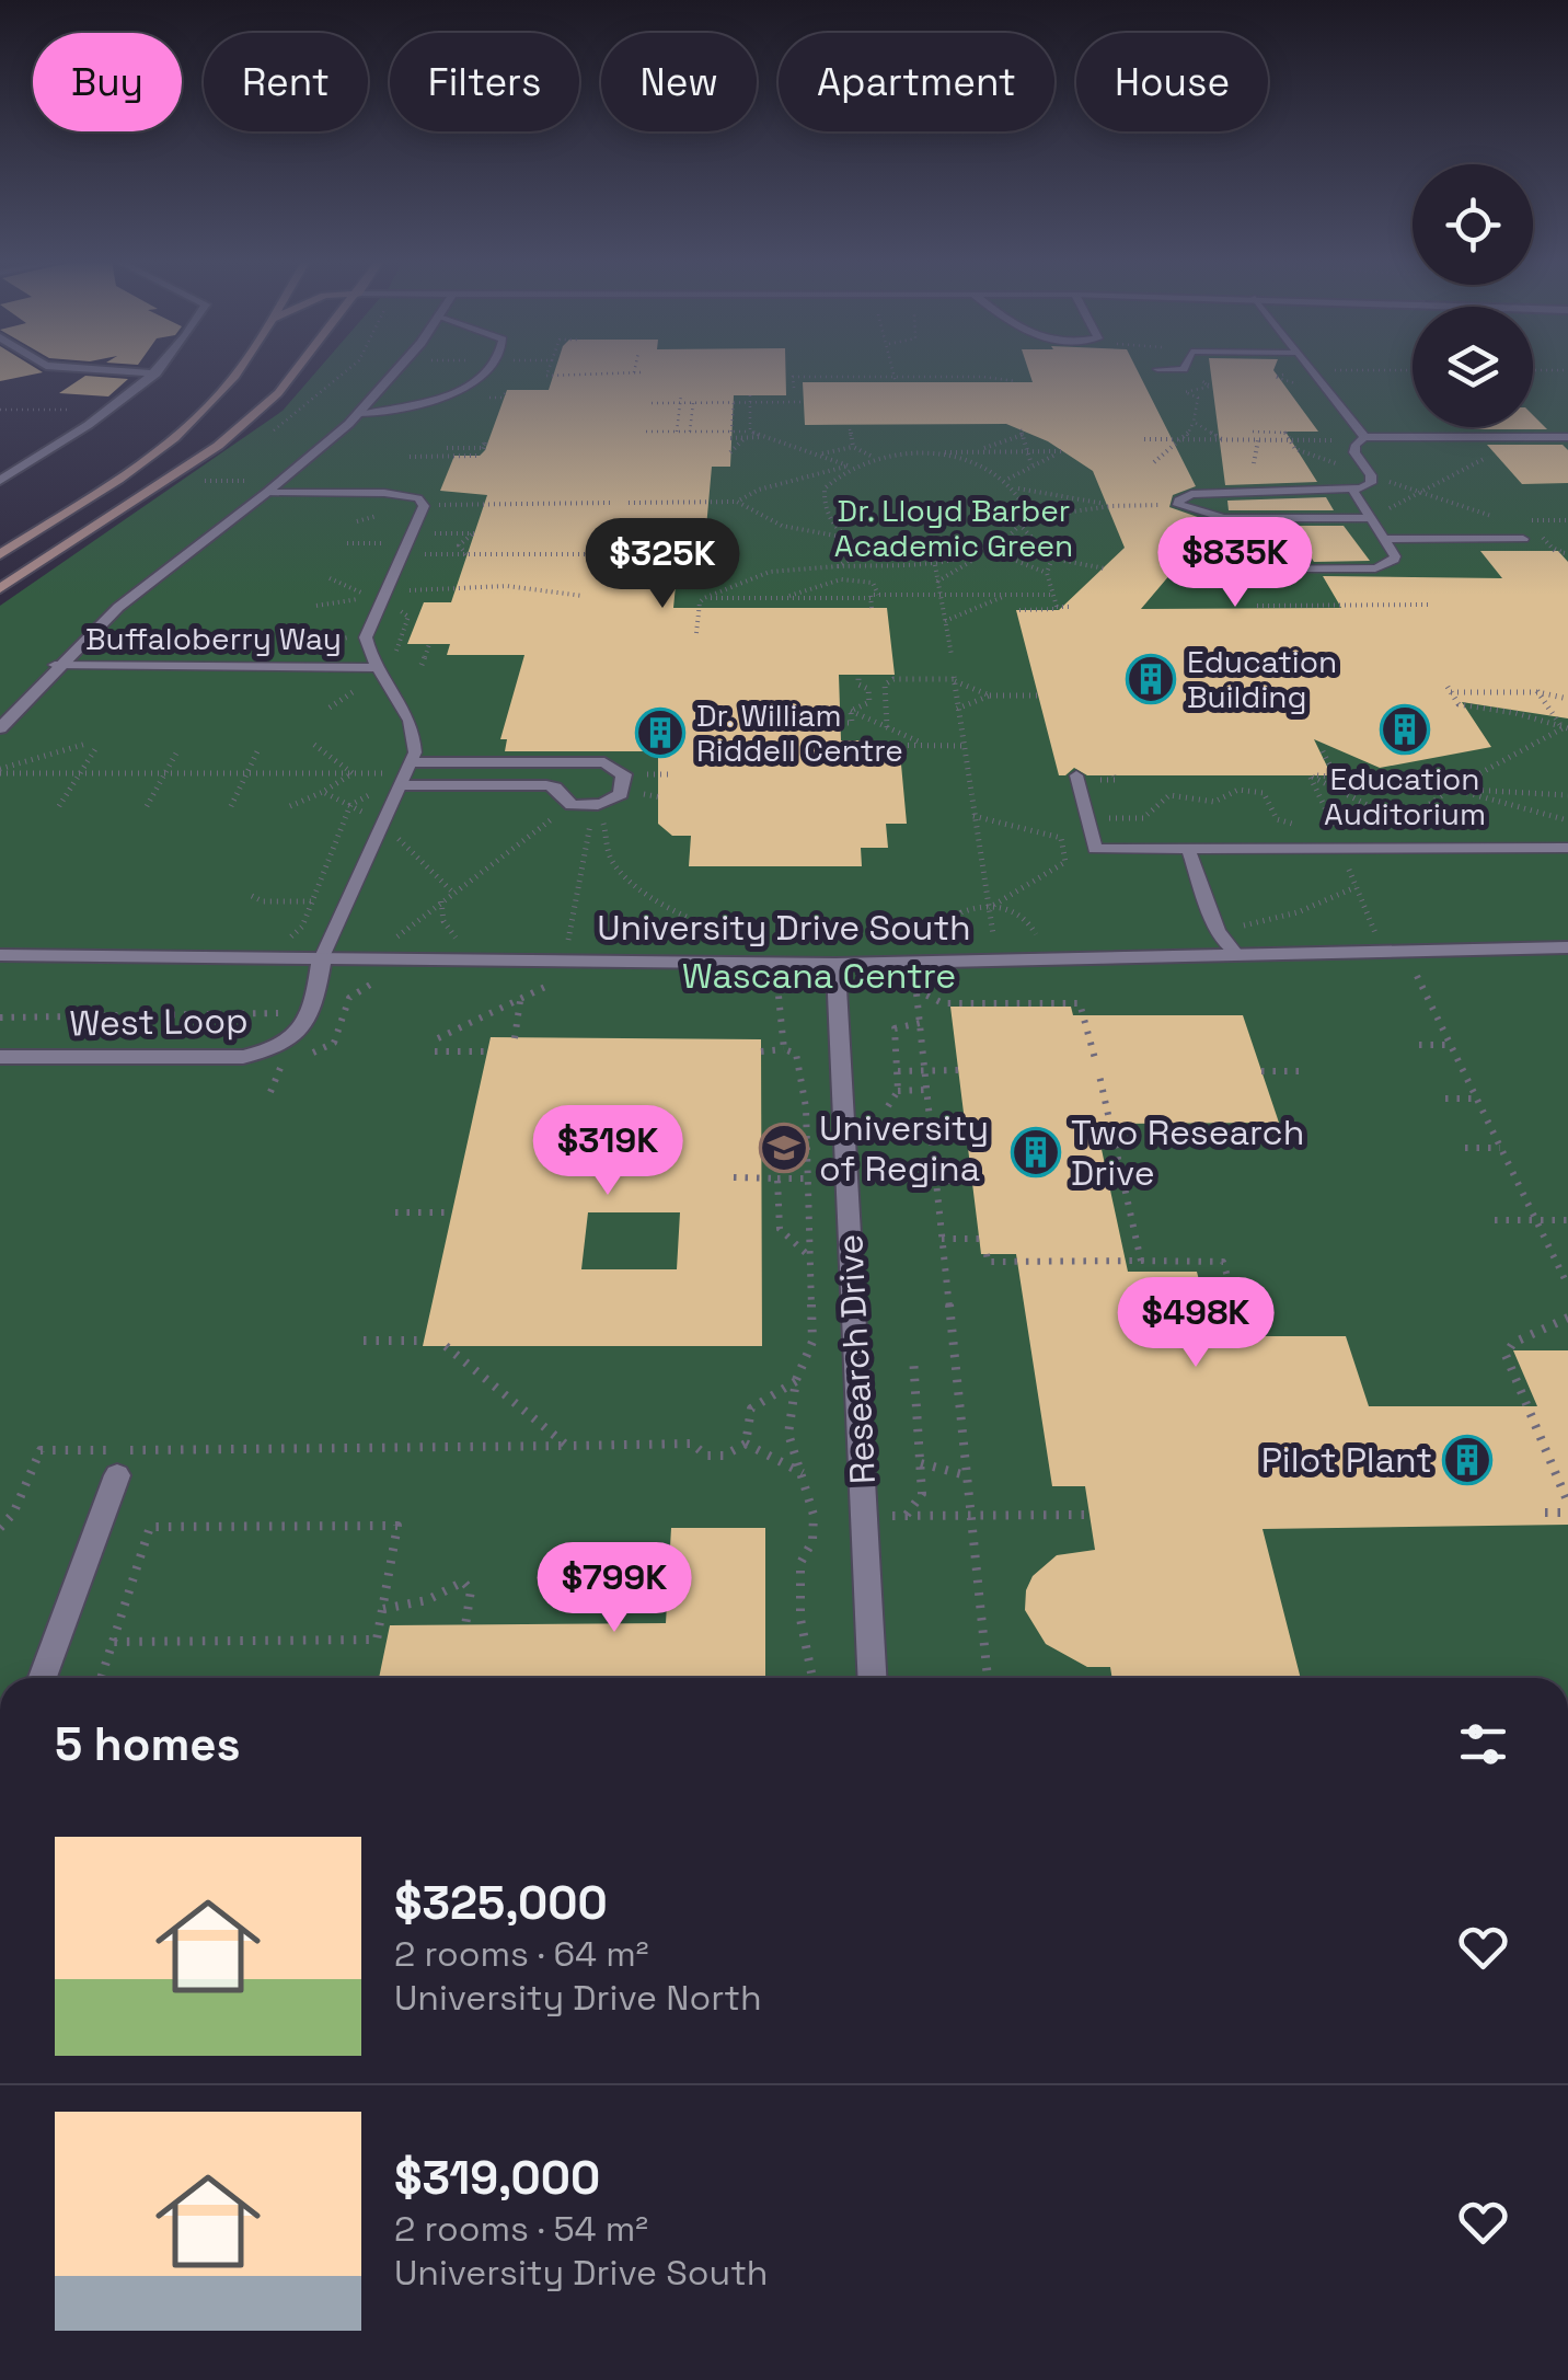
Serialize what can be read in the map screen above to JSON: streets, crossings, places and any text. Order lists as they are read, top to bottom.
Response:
{
  "streets": {
    "street": ["University Drive South", "West Loop", "Research Drive"],
    "lane": ["Buffaloberry Way"]
  },
  "crossings": [
    ["University Drive South", "Research Drive"]
  ],
  "parks": ["Dr. Lloyd Barber Academic Green", "Wascana Centre"],
  "places": {
    "building": [
      "Education Building",
      "Education Auditorium",
      "Dr. William Riddell Centre",
      "Two Research Drive",
      "Pilot Plant"
    ],
    "school or university": ["University of Regina"]
  },
  "page": {
    "chip": [
      "Buy",
      "Rent",
      "Filters",
      "New",
      "Apartment",
      "House"
    ],
    "price": [
      "$835K",
      "$325K",
      "$319K",
      "$498K",
      "$799K"
    ],
    "heading": "5 homes",
    "list": [
      {
        "name": "$325,000",
        "note": "2 rooms · 64 m² · University Drive North"
      },
      {
        "name": "$319,000",
        "note": "2 rooms · 54 m² · University Drive South"
      }
    ]
  }
}
